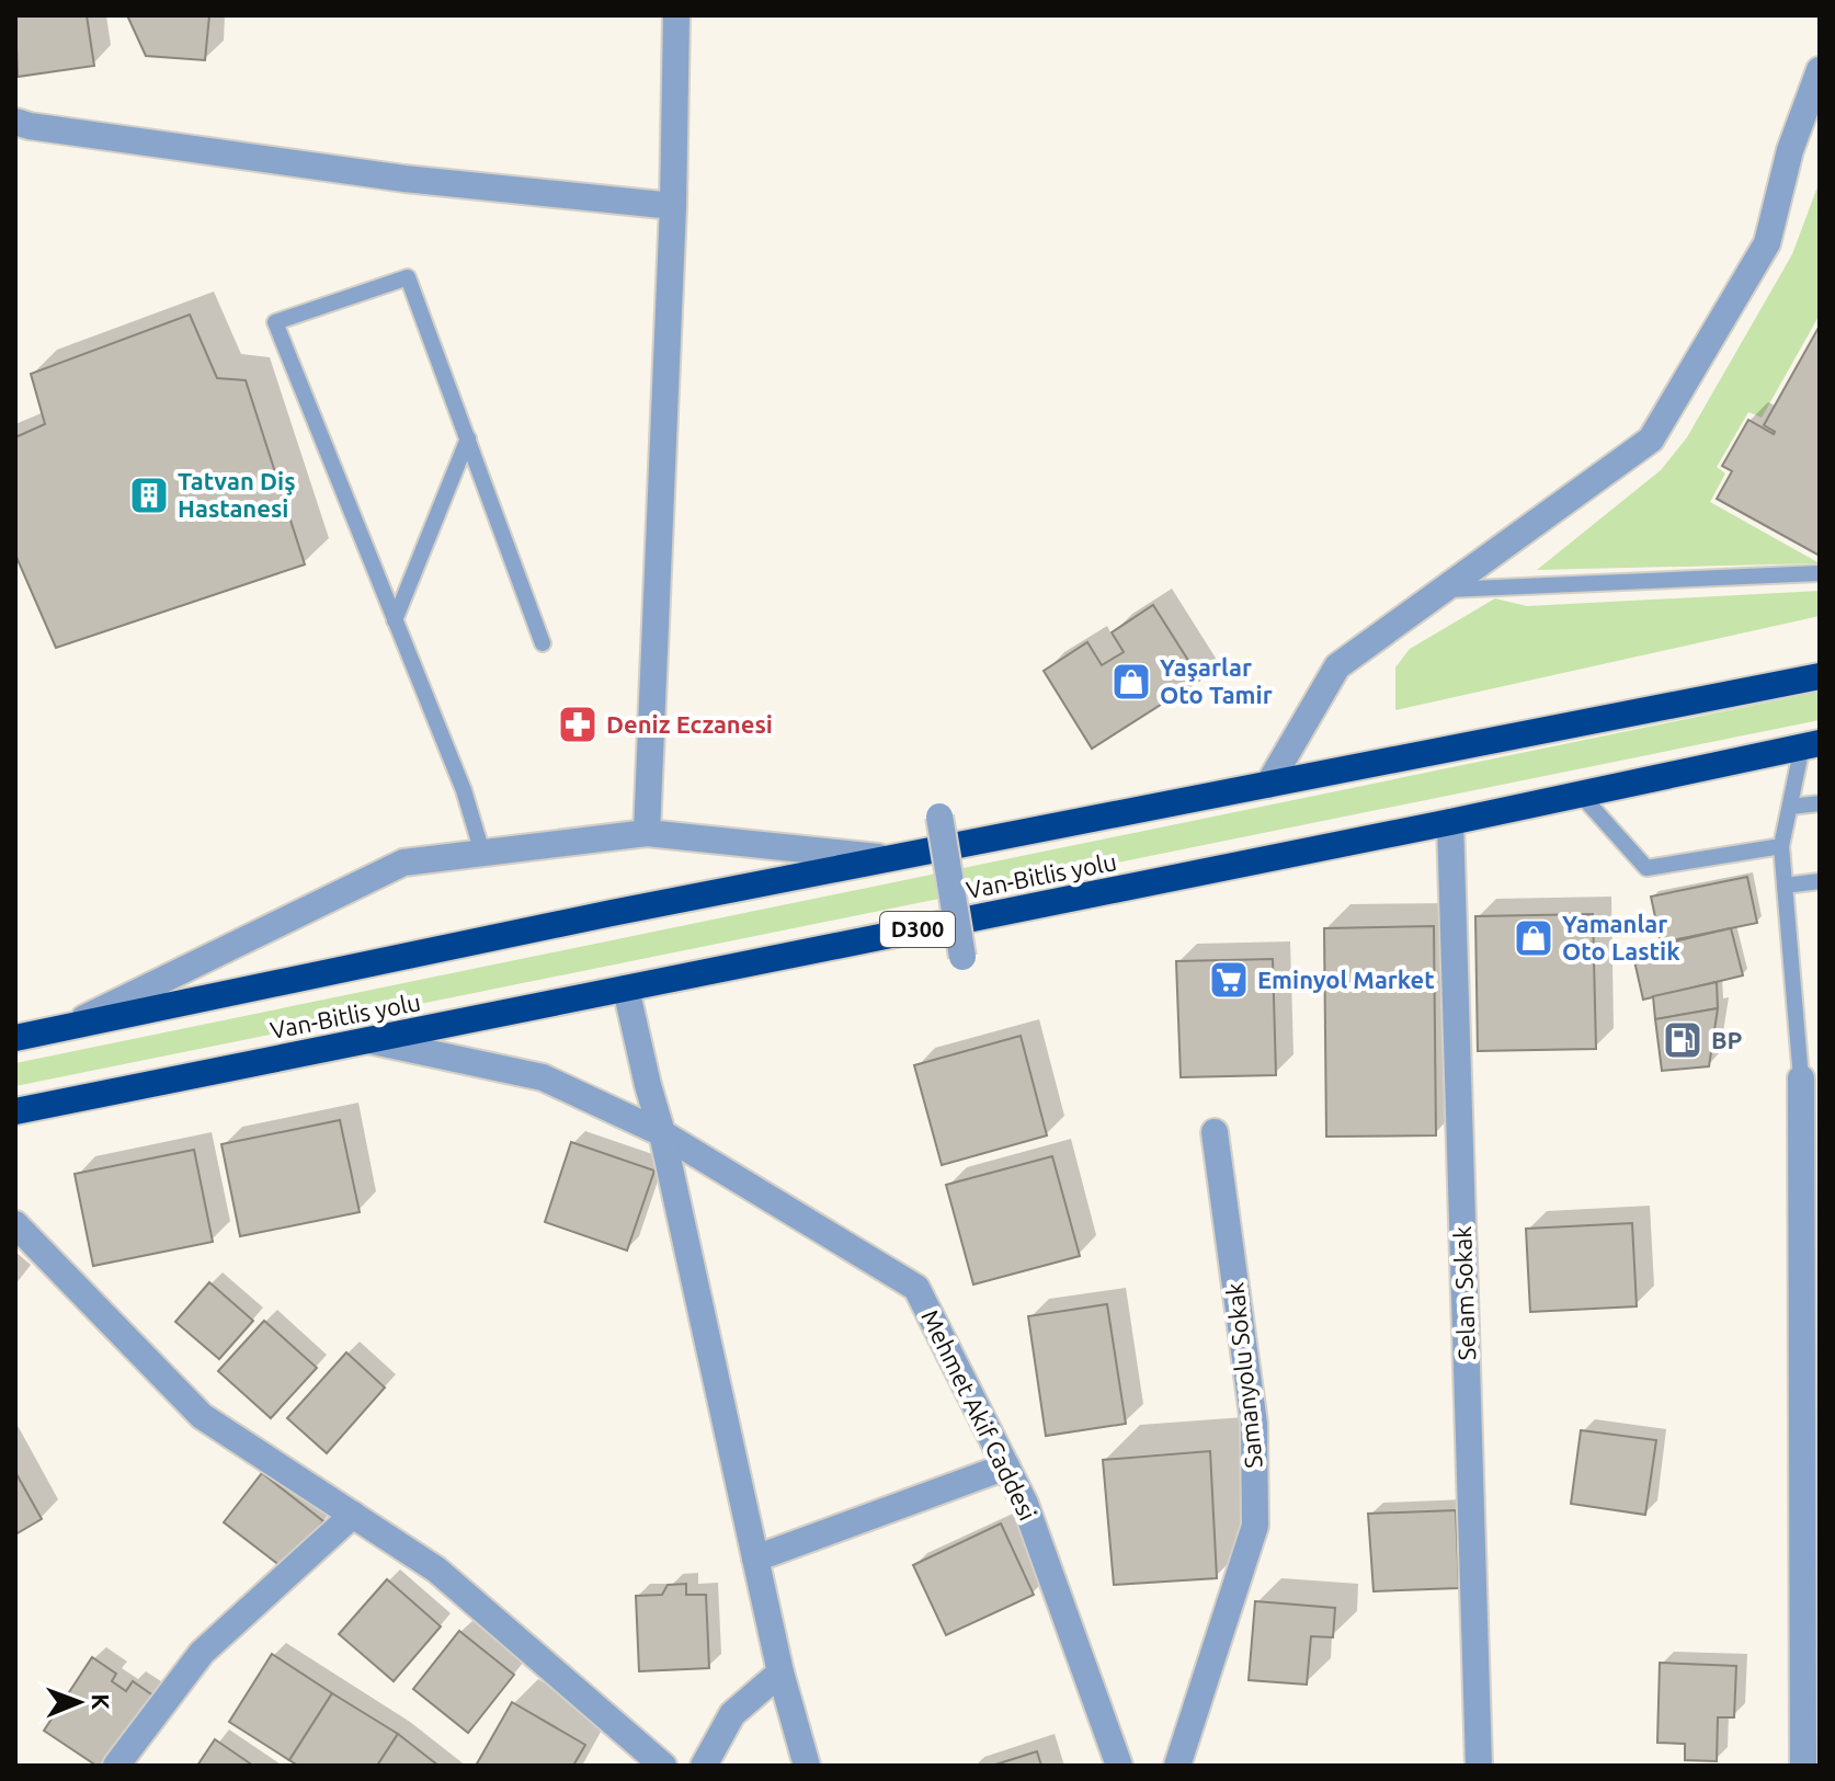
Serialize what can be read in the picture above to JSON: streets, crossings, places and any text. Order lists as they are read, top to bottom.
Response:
{
  "streets": {
    "highway": ["Van-Bitlis yolu", "D300"],
    "street": ["Selam Sokak", "Samanyolu Sokak", "Mehmet Akif Caddesi"]
  },
  "crossings": [
    ["Van-Bitlis yolu", "Selam Sokak"],
    ["Van-Bitlis yolu", "Mehmet Akif Caddesi"]
  ],
  "places": {
    "building": ["Tatvan Diş Hastanesi"],
    "shop": ["Yaşarlar Oto Tamir", "Yamanlar Oto Lastik"],
    "pharmacy": ["Deniz Eczanesi"],
    "supermarket": ["Eminyol Market"],
    "fuel station": ["BP"]
  },
  "north": "right"
}
